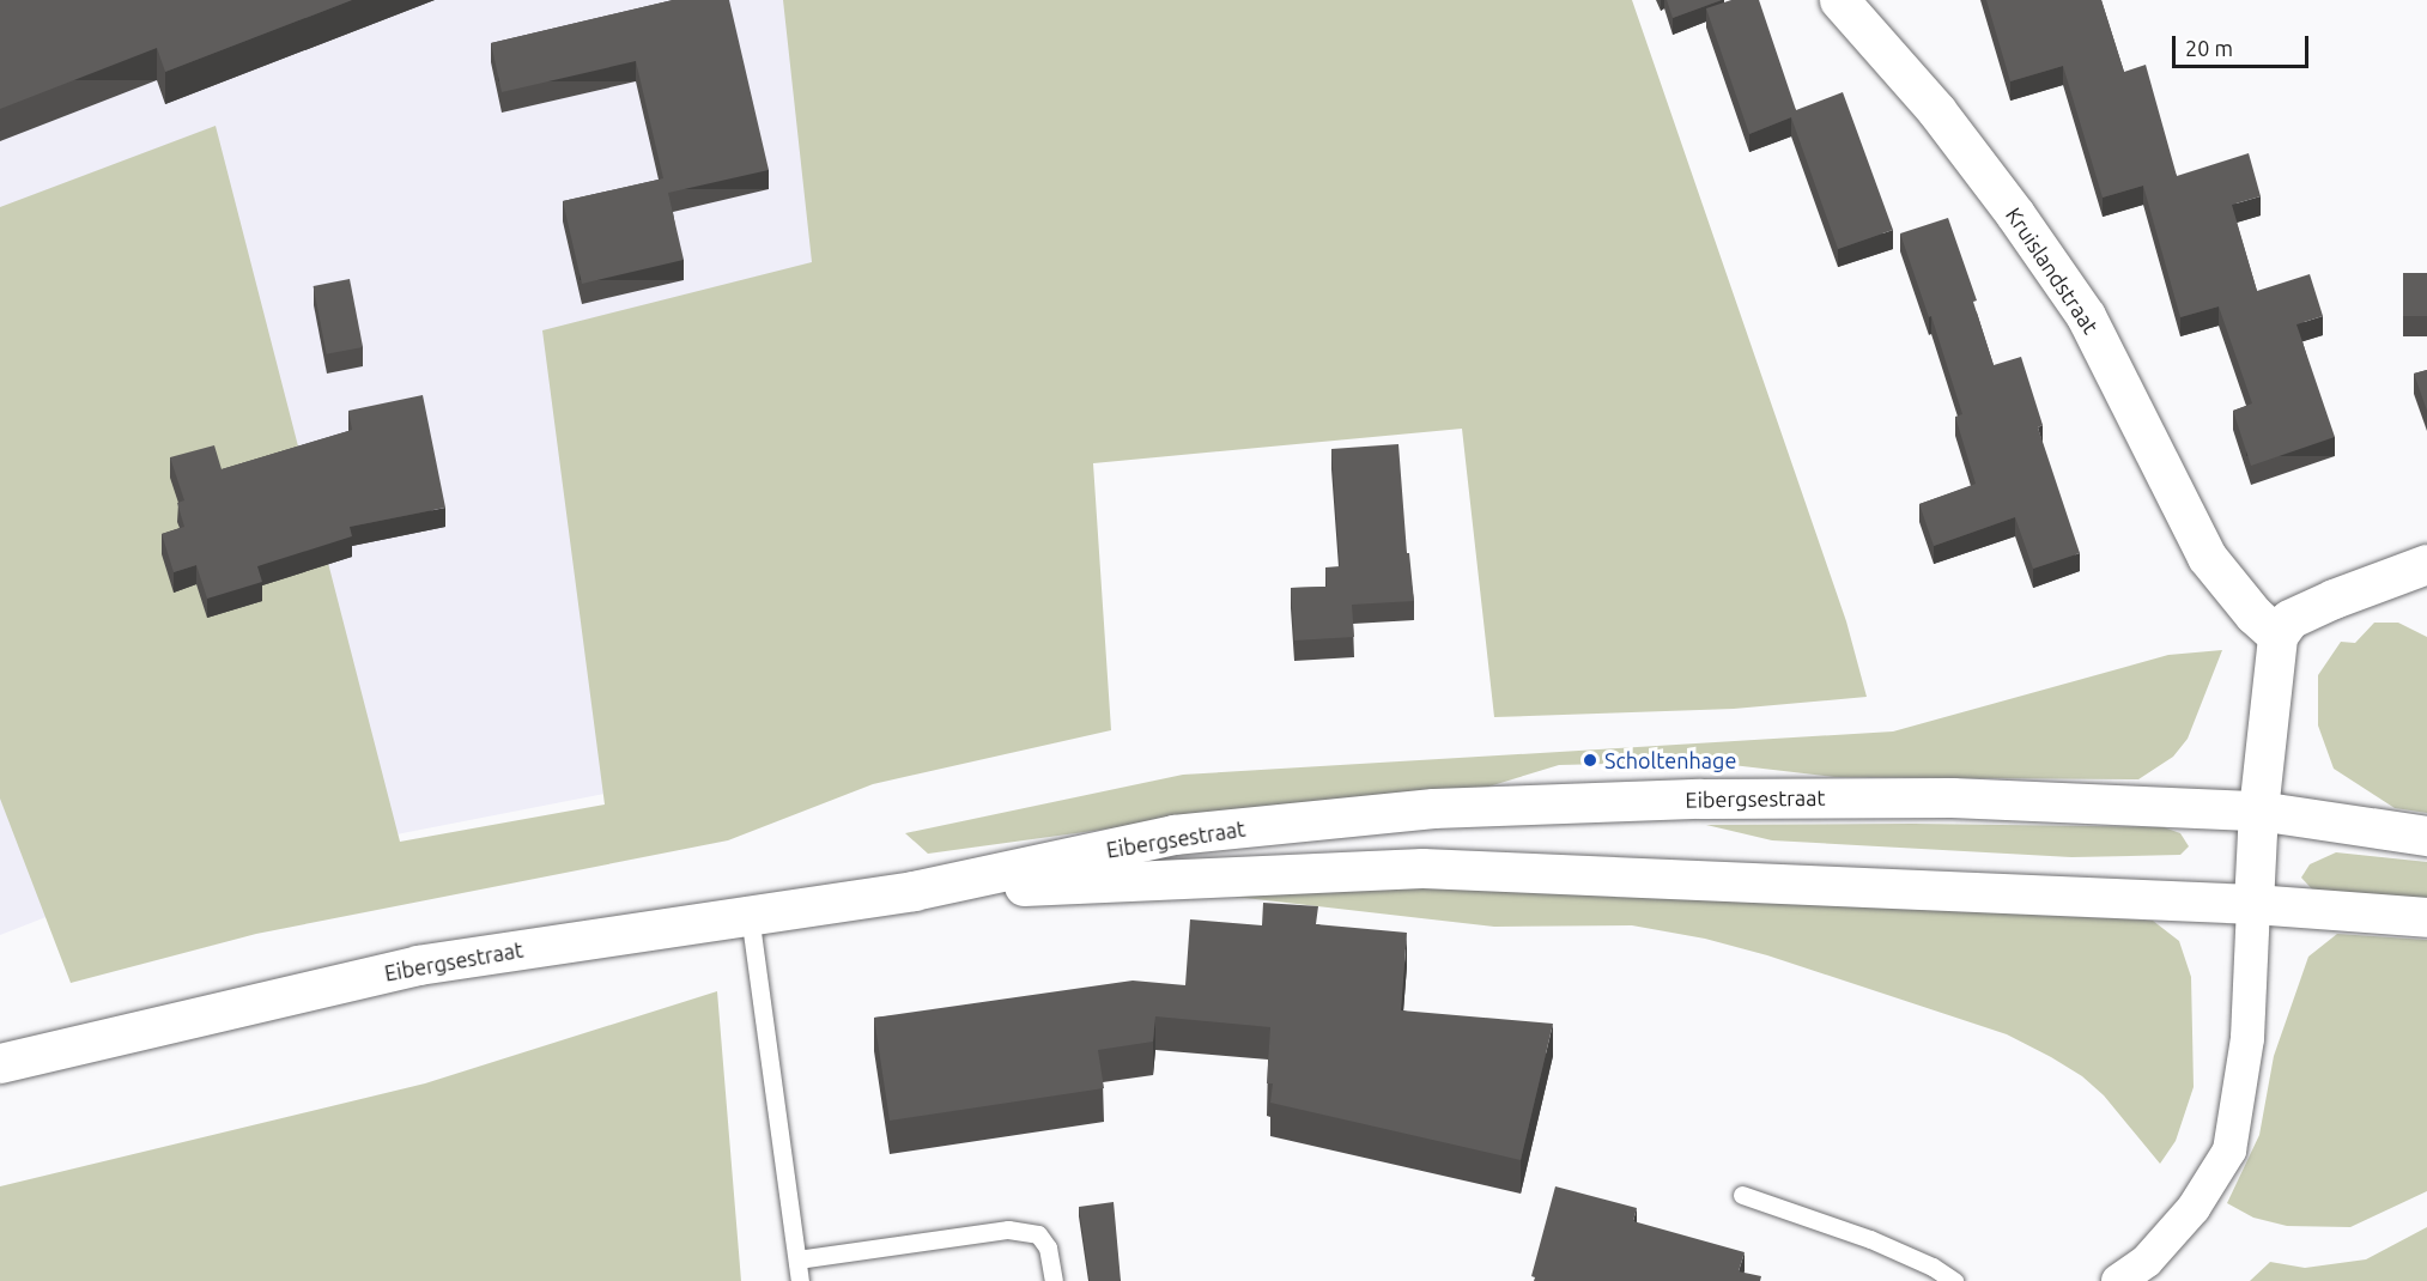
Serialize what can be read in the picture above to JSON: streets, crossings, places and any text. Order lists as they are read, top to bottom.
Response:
{
  "streets": {
    "main road": ["Kruislandstraat", "Eibergsestraat"]
  },
  "places": ["Scholtenhage"],
  "scale_bar": "20 m"
}
